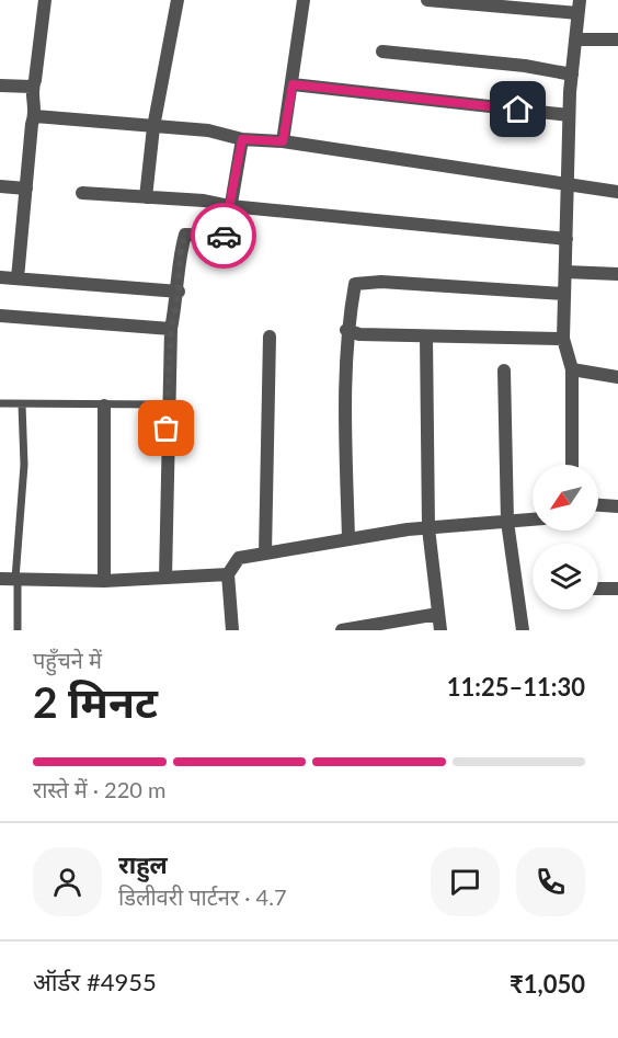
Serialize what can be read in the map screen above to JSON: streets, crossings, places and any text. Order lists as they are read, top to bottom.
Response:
{
  "north": "bottom left",
  "page": {
    "heading": ["2 मिनट", "पहुँचने में", "11:25–11:30"],
    "panel": [
      "राहुल",
      "डिलीवरी पार्टनर · 4.7",
      "ऑर्डर #4955",
      "₹1,050"
    ],
    "bar": "रास्ते में · 220 m"
  }
}
